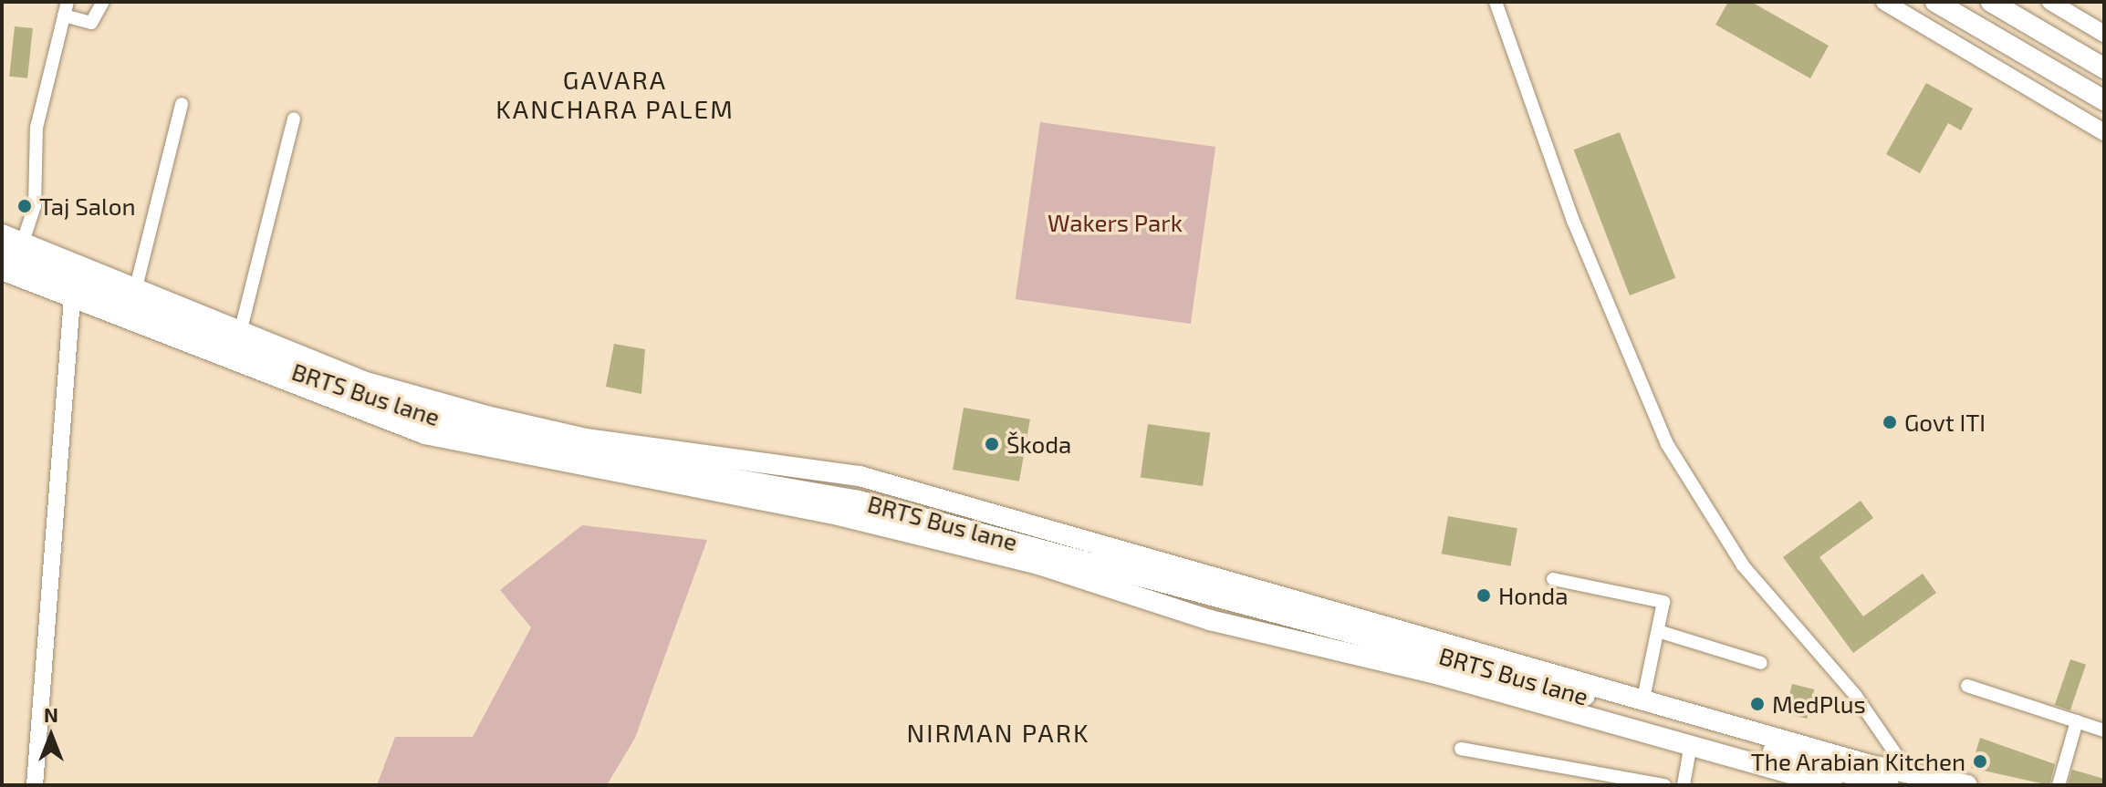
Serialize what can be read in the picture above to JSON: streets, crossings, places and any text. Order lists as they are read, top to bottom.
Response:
{
  "streets": {
    "main road": ["BRTS Bus lane"]
  },
  "districts": ["GAVARA KANCHARA PALEM", "NIRMAN PARK"],
  "parks": ["Wakers Park"],
  "places": [
    "Taj Salon",
    "Govt ITI",
    "Škoda",
    "Honda",
    "MedPlus",
    "The Arabian Kitchen"
  ],
  "north": "top"
}
